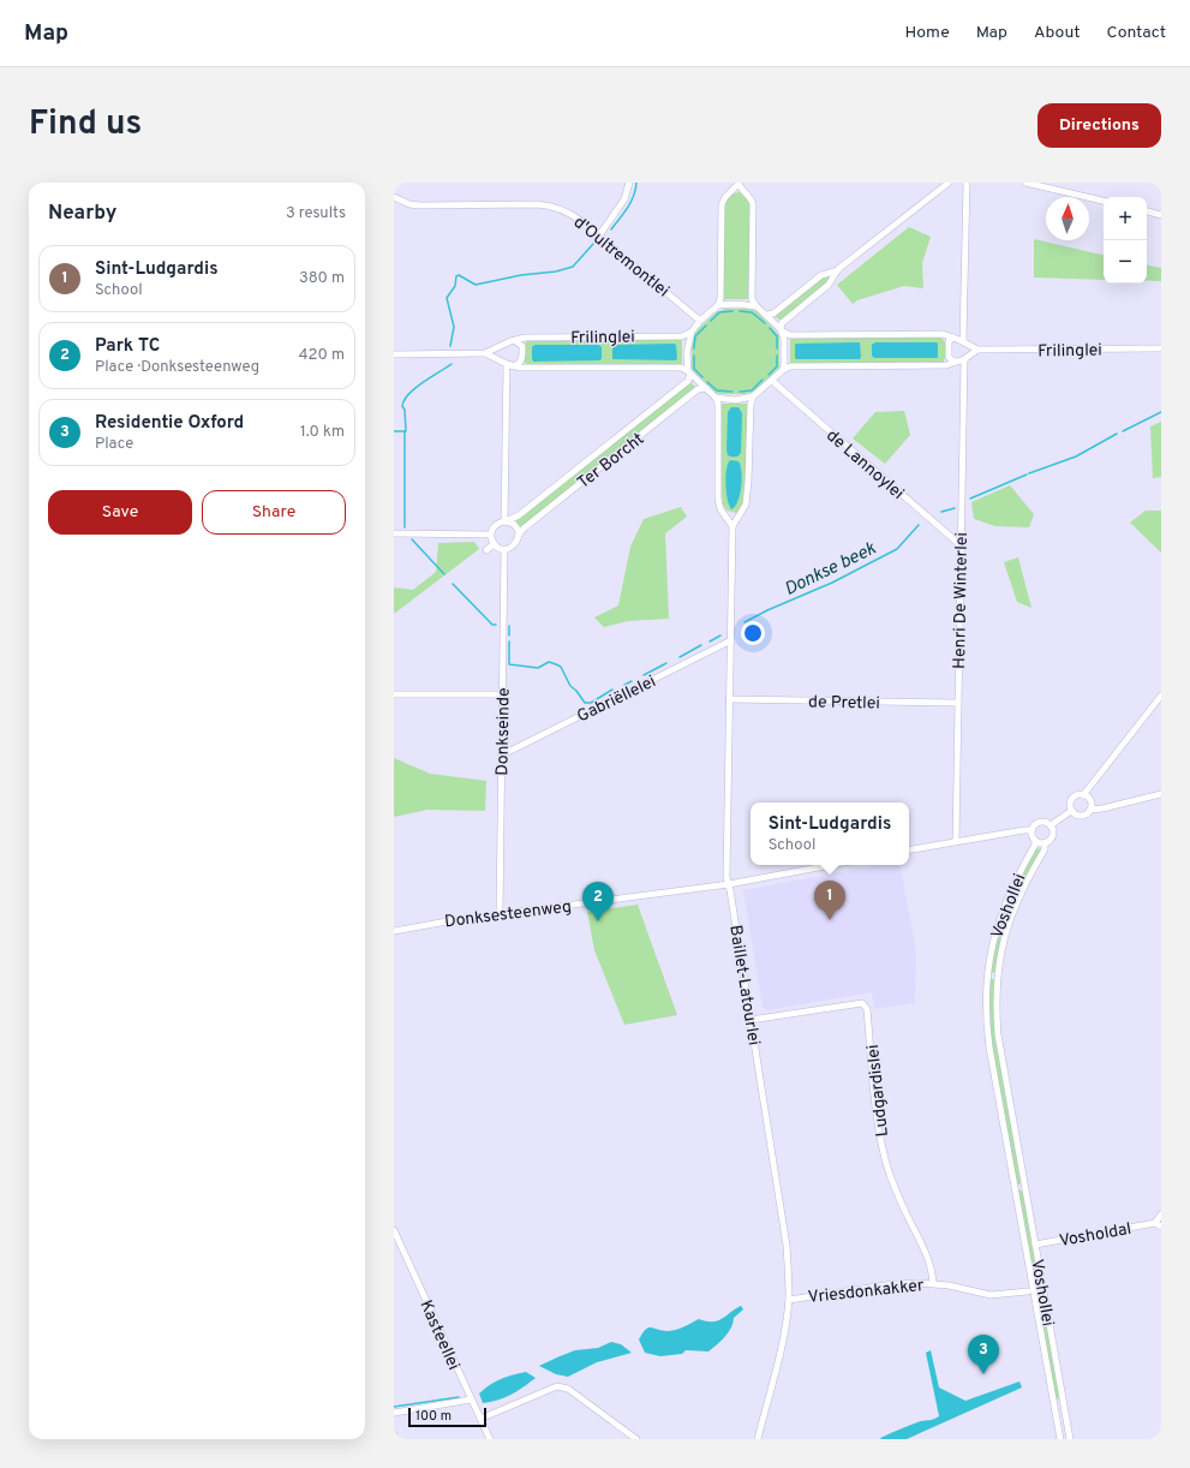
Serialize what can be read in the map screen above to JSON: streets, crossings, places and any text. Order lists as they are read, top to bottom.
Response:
{
  "streets": {
    "street": [
      "d'Oultremontlei",
      "Frilinglei",
      "Ter Borcht",
      "de Lannoylei",
      "Henri De Winterlei",
      "Gabriëllelei",
      "de Pretlei",
      "Donkseinde",
      "Voshollei",
      "Donksesteenweg",
      "Baillet-Latourlei",
      "Ludgardislei",
      "Vosholdal",
      "Vriesdonkakker",
      "Kasteellei"
    ]
  },
  "crossings": [
    ["d'Oultremontlei", "Frilinglei"],
    ["d'Oultremontlei", "Ter Borcht"],
    ["d'Oultremontlei", "de Lannoylei"],
    ["Frilinglei", "Ter Borcht"],
    ["Frilinglei", "de Lannoylei"],
    ["Ter Borcht", "de Lannoylei"],
    ["Ter Borcht", "Donkseinde"],
    ["de Lannoylei", "Henri De Winterlei"],
    ["Henri De Winterlei", "de Pretlei"],
    ["Gabriëllelei", "Donkseinde"],
    ["Gabriëllelei", "Baillet-Latourlei"],
    ["de Pretlei", "Baillet-Latourlei"],
    ["Donkseinde", "Donksesteenweg"],
    ["Voshollei", "Vosholdal"],
    ["Donksesteenweg", "Baillet-Latourlei"],
    ["Baillet-Latourlei", "Ludgardislei"],
    ["Baillet-Latourlei", "Vriesdonkakker"],
    ["Ludgardislei", "Vriesdonkakker"]
  ],
  "water": ["Donkse beek"],
  "scale_bar": "100 m",
  "north": "top",
  "page": {
    "header": "Map",
    "nav": [
      "Home",
      "Map",
      "About",
      "Contact"
    ],
    "title": "Find us",
    "buttons": [
      "Directions",
      ["Save", "Share"]
    ],
    "heading": ["Nearby", "3 results"],
    "map_buttons": ["+", "−"],
    "list": [
      {
        "mark": "1",
        "name": "Sint-Ludgardis",
        "note": "School",
        "value": "380 m"
      },
      {
        "mark": "2",
        "name": "Park TC",
        "note": "Place · Donksesteenweg",
        "value": "420 m"
      },
      {
        "mark": "3",
        "name": "Residentie Oxford",
        "note": "Place",
        "value": "1.0 km"
      }
    ],
    "popup": ["Sint-Ludgardis", "School"],
    "pins": ["1", "2", "3"],
    "scale": "100 m"
  }
}
